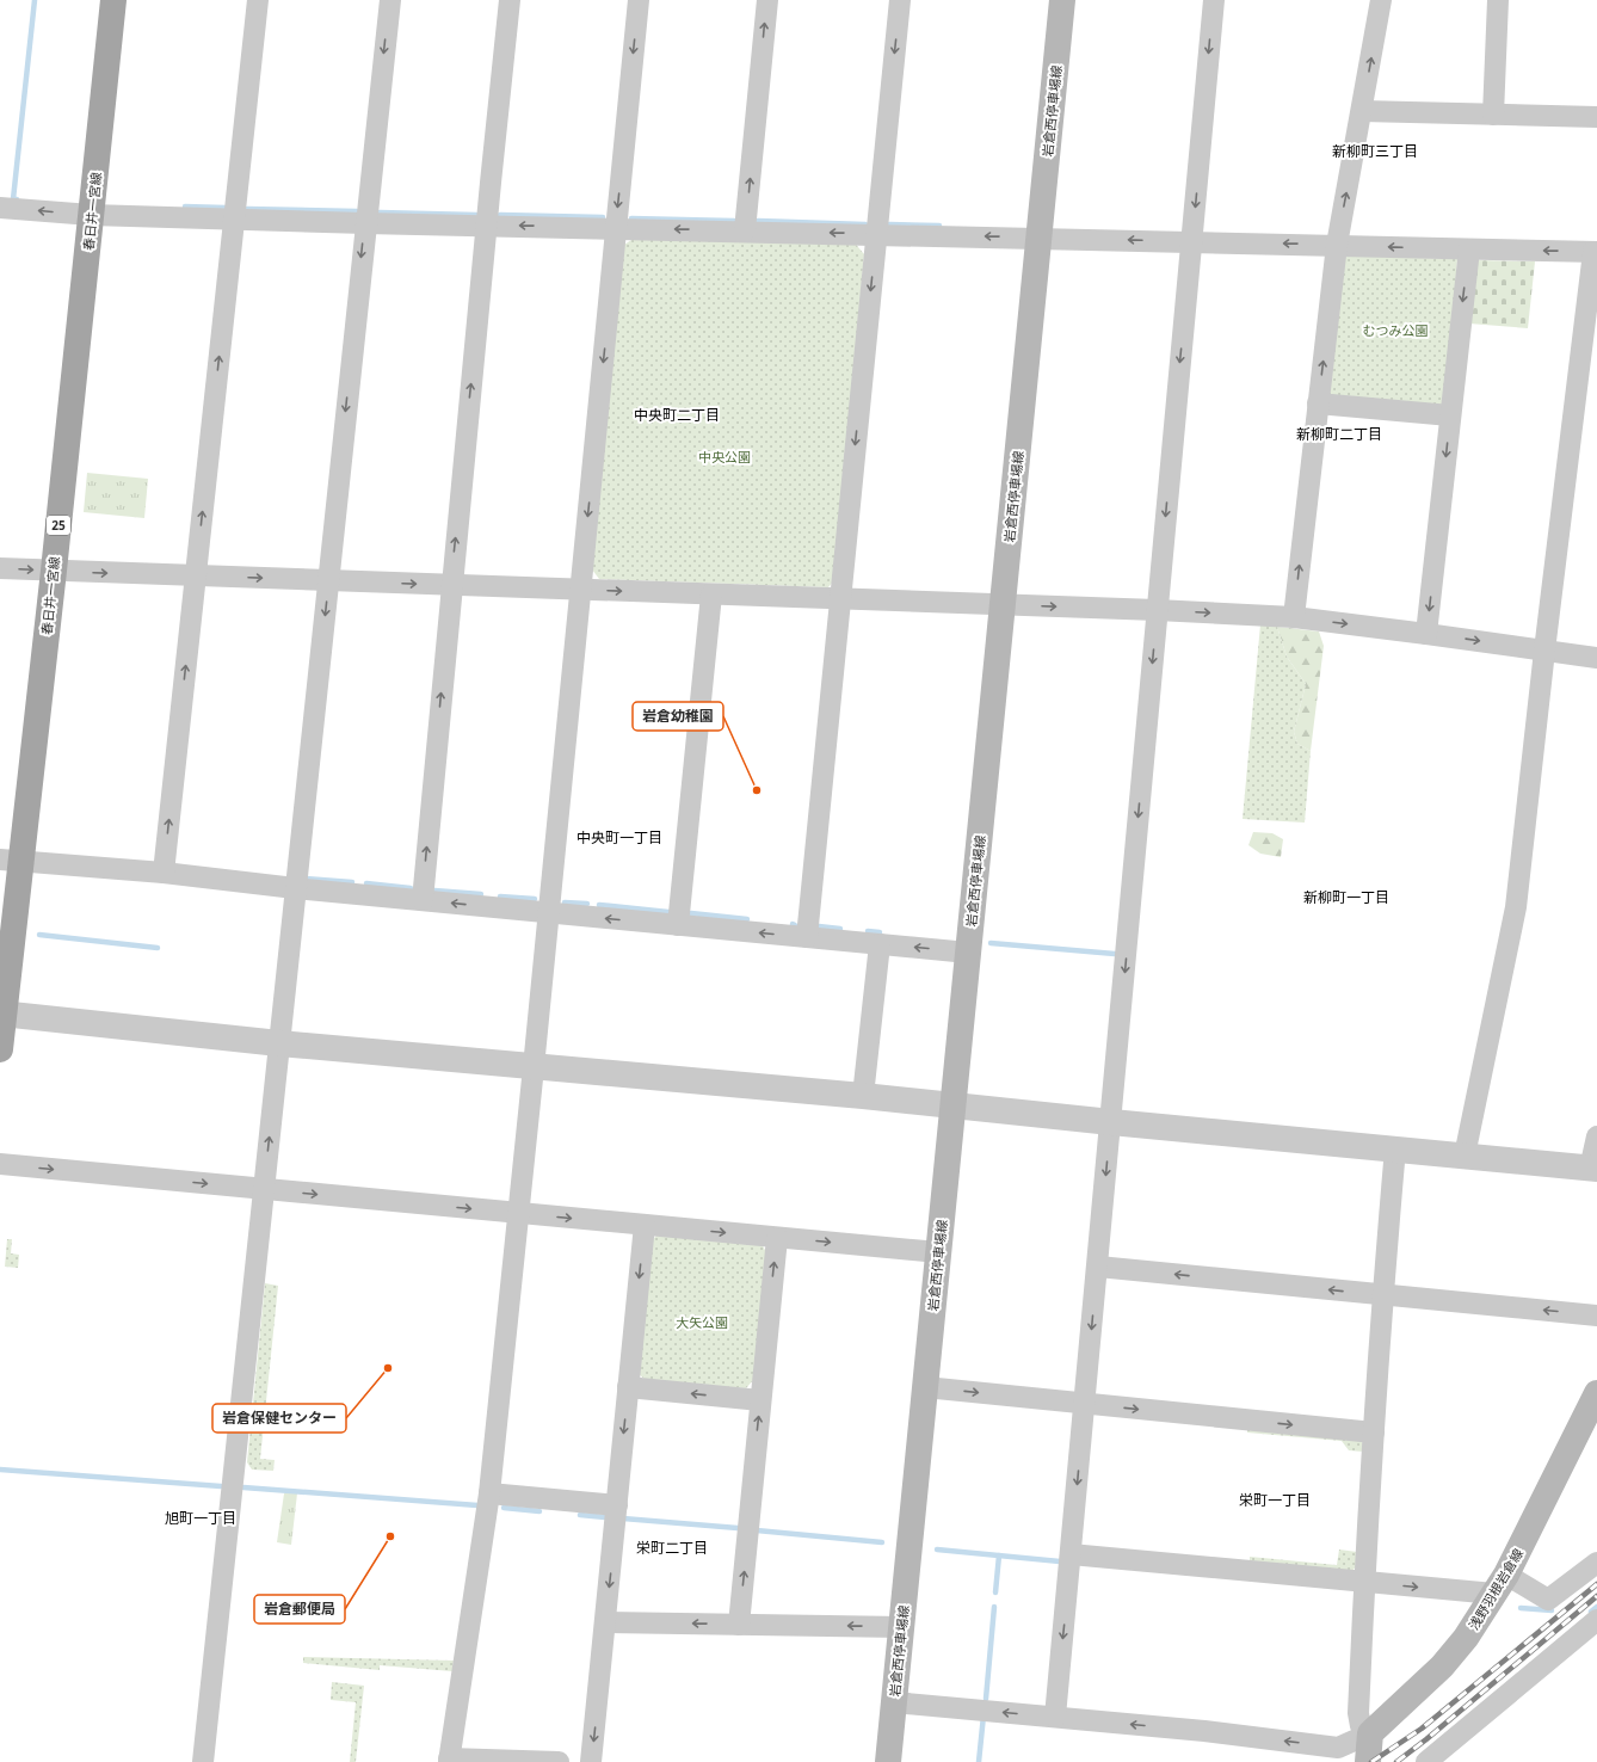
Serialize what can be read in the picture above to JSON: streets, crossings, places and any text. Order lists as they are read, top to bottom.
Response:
{
  "streets": {
    "main road": [
      "岩倉西停車場線",
      "春日井一宮線",
      "25",
      "浅野羽根岩倉線"
    ]
  },
  "districts": [
    "新柳町三丁目",
    "中央町二丁目",
    "新柳町二丁目",
    "中央町一丁目",
    "新柳町一丁目",
    "栄町一丁目",
    "旭町一丁目",
    "栄町二丁目"
  ],
  "parks": ["むつみ公園", "中央公園", "大矢公園"],
  "places": ["岩倉幼稚園", "岩倉保健センター", "岩倉郵便局"]
}
